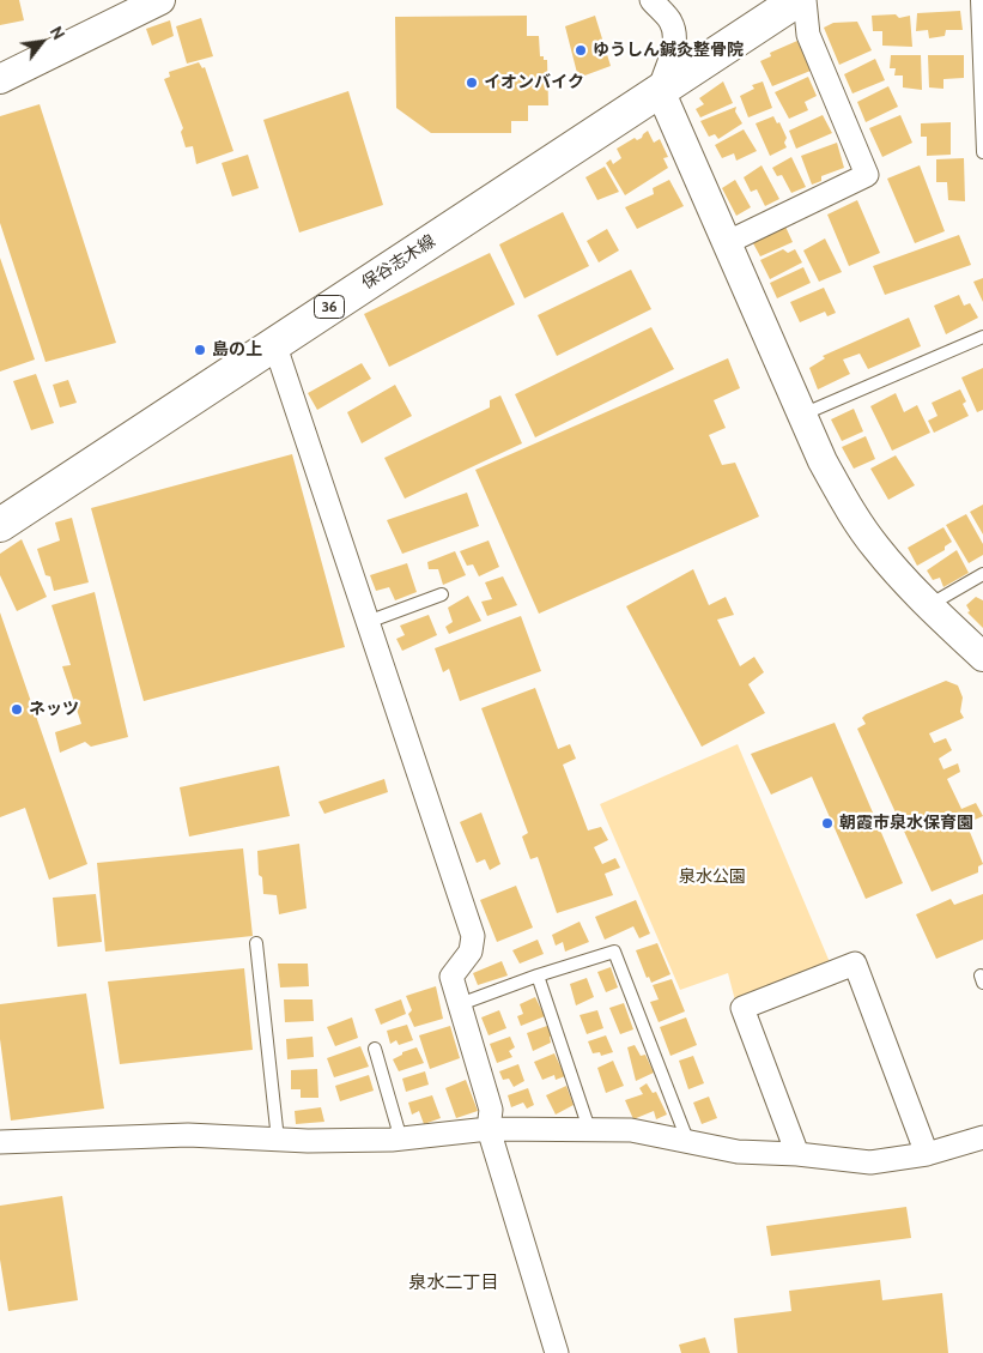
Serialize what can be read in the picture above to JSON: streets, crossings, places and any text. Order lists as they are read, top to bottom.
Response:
{
  "streets": {
    "main road": ["保谷志木線", "36"]
  },
  "districts": ["泉水二丁目"],
  "parks": ["泉水公園"],
  "places": [
    "ゆうしん鍼灸整骨院",
    "イオンバイク",
    "島の上",
    "ネッツ",
    "朝霞市泉水保育園"
  ],
  "north": "top right"
}
